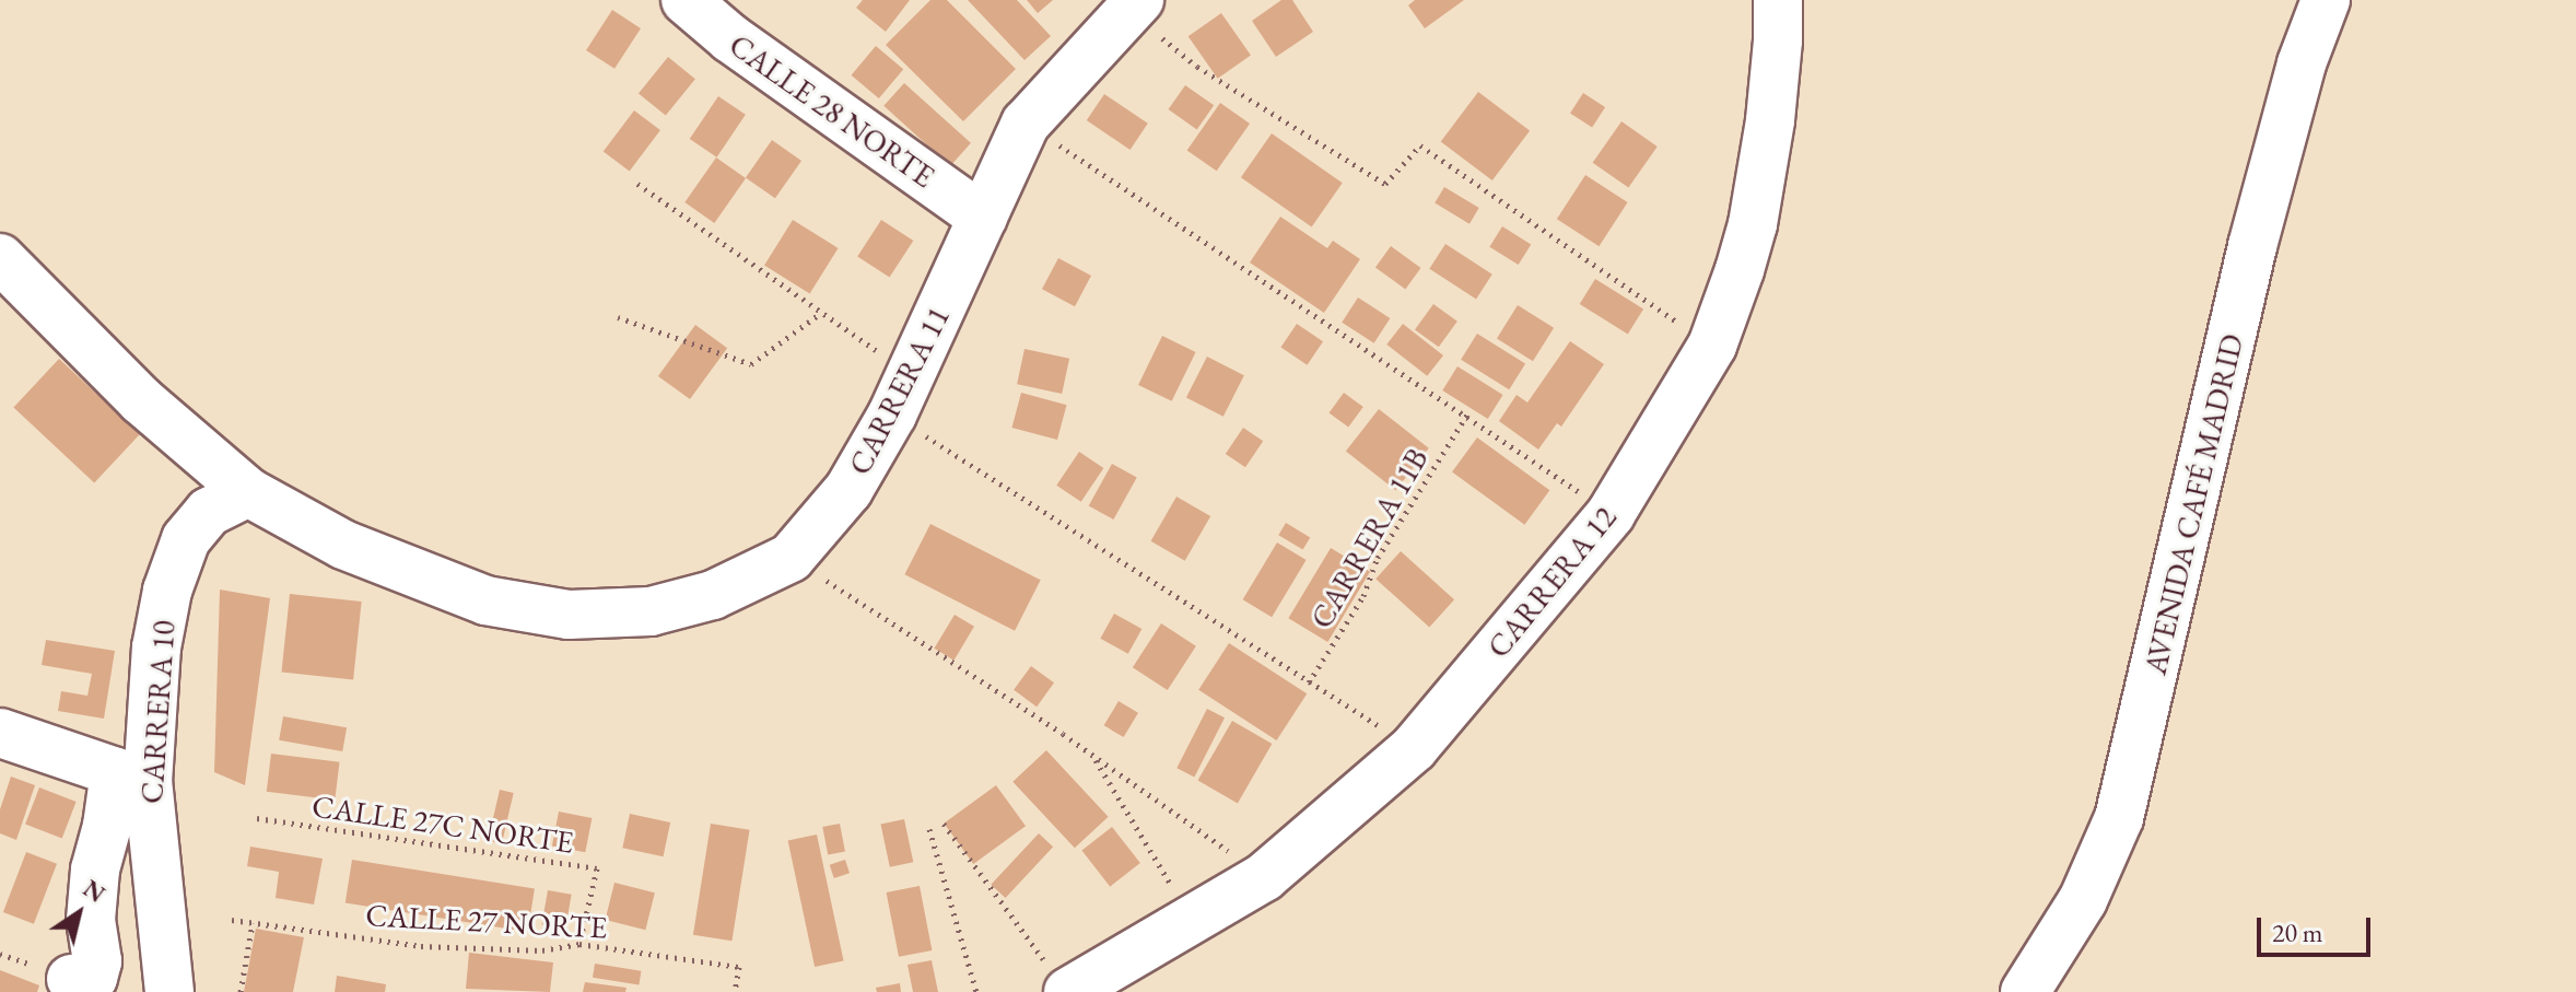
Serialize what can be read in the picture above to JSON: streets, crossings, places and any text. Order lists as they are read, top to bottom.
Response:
{
  "streets": {
    "street": [
      "CALLE 28 NORTE",
      "CARRERA 11",
      "AVENIDA CAFÉ MADRID",
      "CARRERA 12",
      "CARRERA 10"
    ],
    "path": ["CARRERA 11B", "CALLE 27C NORTE", "CALLE 27 NORTE"]
  },
  "crossings": [
    ["CALLE 28 NORTE", "CARRERA 11"],
    ["CARRERA 11", "CARRERA 10"],
    ["CALLE 27C NORTE", "CALLE 27 NORTE"]
  ],
  "scale_bar": "20 m",
  "north": "top right"
}
